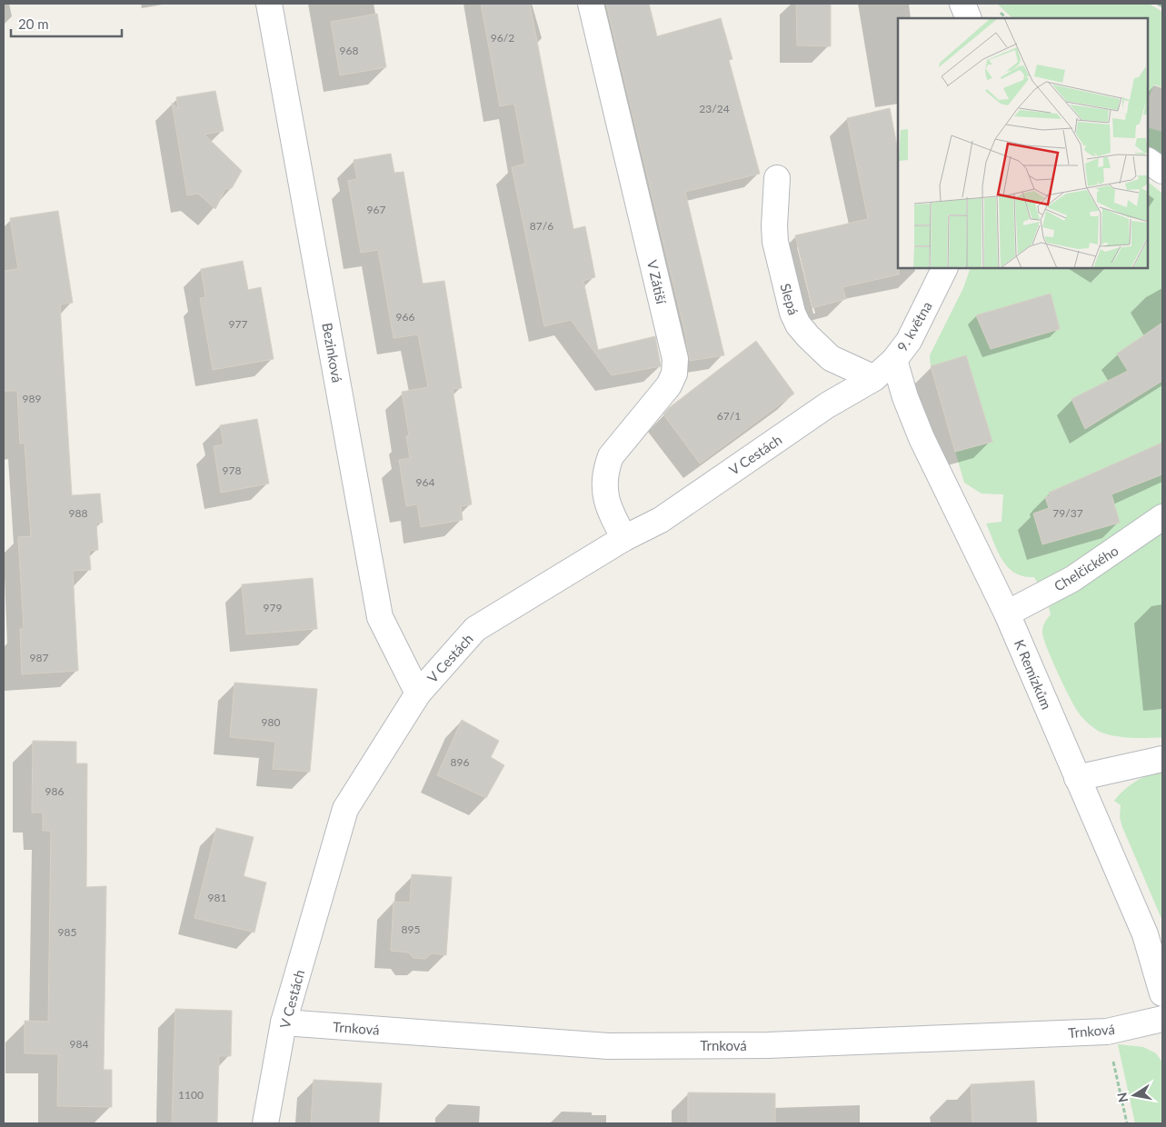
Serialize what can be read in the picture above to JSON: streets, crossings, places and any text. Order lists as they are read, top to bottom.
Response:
{
  "streets": {
    "street": [
      "V Zátiší",
      "Slepá",
      "9. května",
      "Bezinková",
      "V Cestách",
      "Chelčického",
      "K Remízkům",
      "Trnková"
    ]
  },
  "crossings": [
    ["V Zátiší", "V Cestách"],
    ["Slepá", "9. května"],
    ["Slepá", "V Cestách"],
    ["9. května", "V Cestách"],
    ["9. května", "K Remízkům"],
    ["Bezinková", "V Cestách"],
    ["V Cestách", "Trnková"],
    ["Chelčického", "K Remízkům"]
  ],
  "house_numbers": [
    "96/2",
    "968",
    "23/24",
    "967",
    "87/6",
    "966",
    "977",
    "989",
    "67/1",
    "978",
    "964",
    "988",
    "79/37",
    "979",
    "987",
    "980",
    "896",
    "986",
    "981",
    "895",
    "985",
    "984",
    "1100"
  ],
  "scale_bar": "20 m",
  "north": "left"
}
